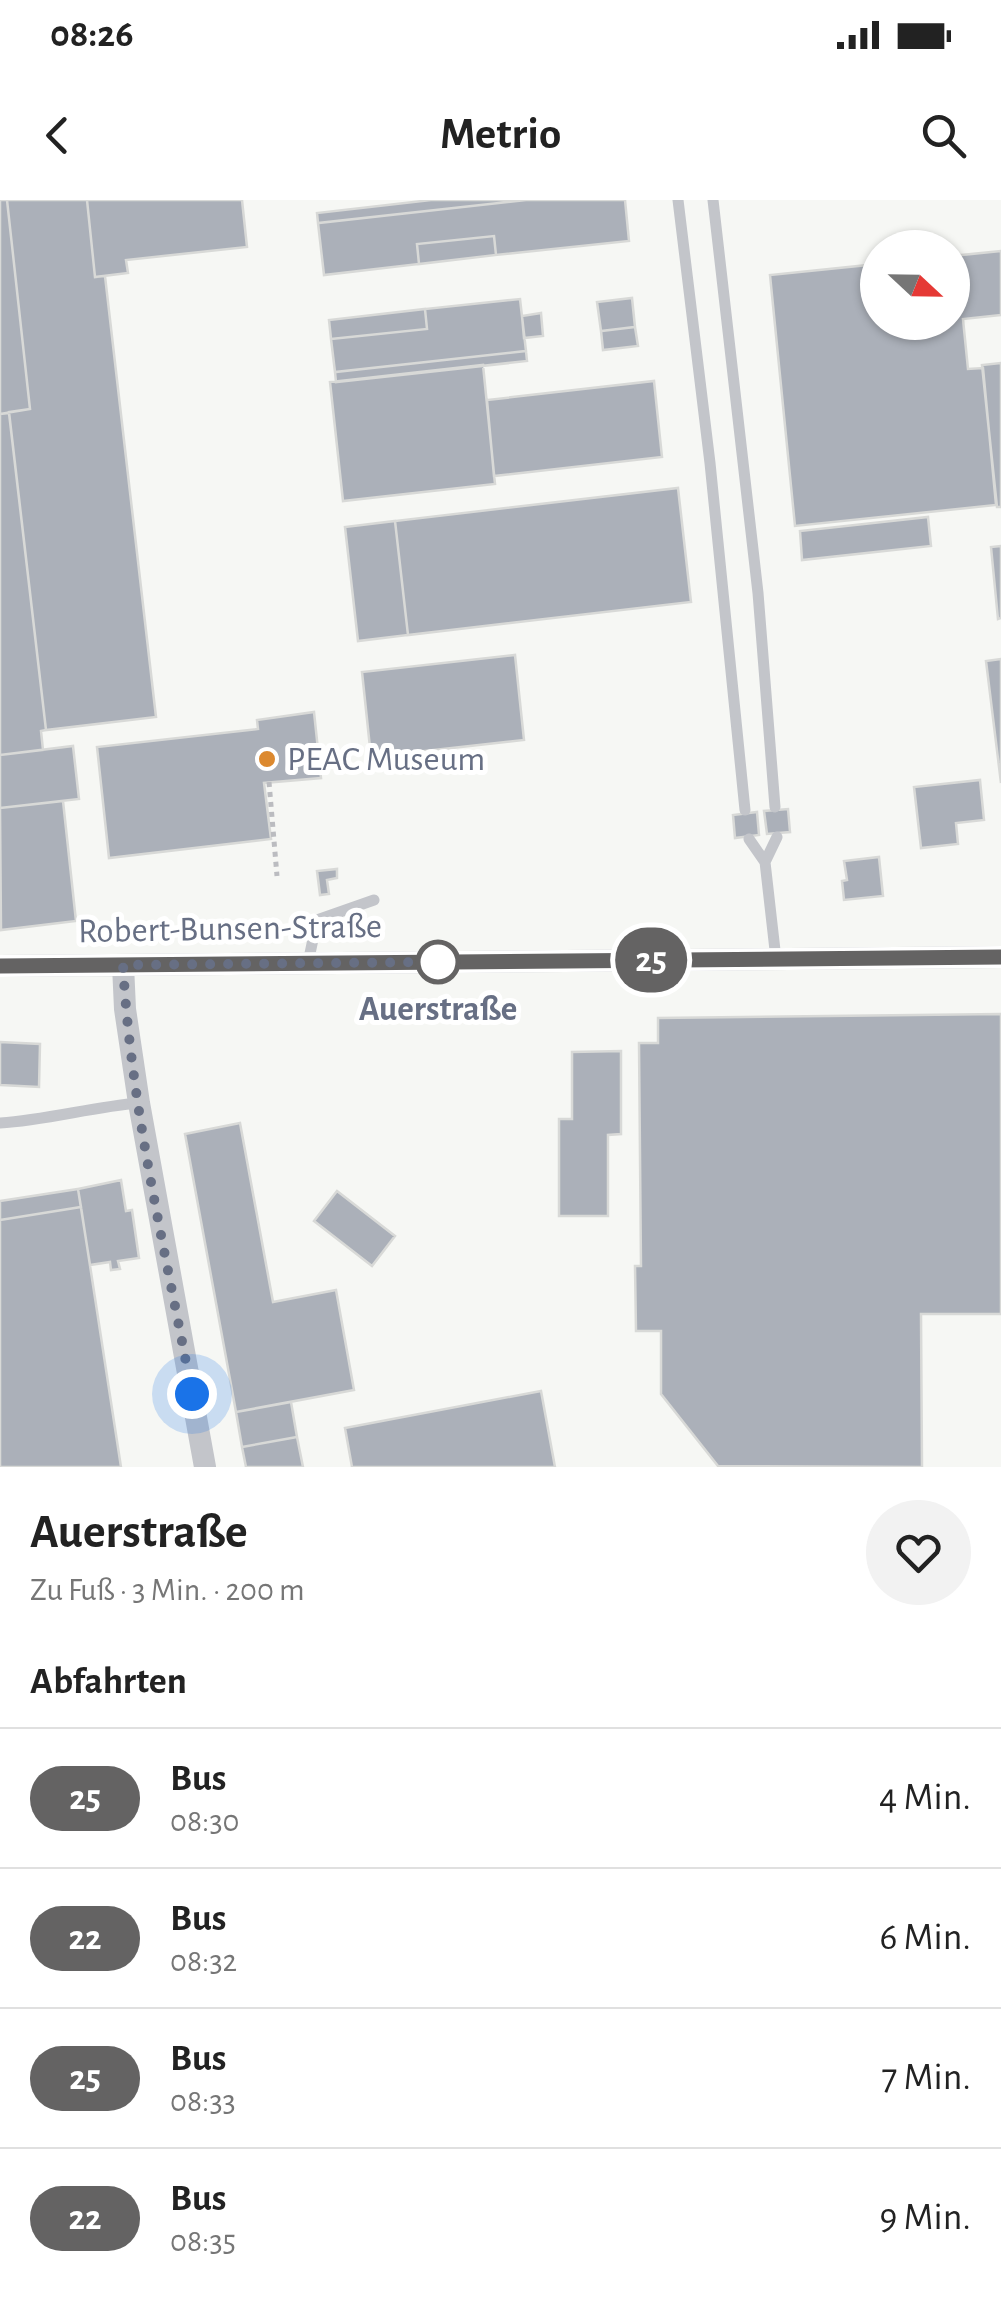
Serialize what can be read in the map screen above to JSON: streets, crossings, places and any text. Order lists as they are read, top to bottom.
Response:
{
  "streets": {
    "street": ["Robert-Bunsen-Straße"]
  },
  "places": ["PEAC Museum", "Auerstraße"],
  "lines": ["bus line 25"],
  "north": "right",
  "page": {
    "status": "08:26",
    "header": "Metrio",
    "on_map": "25",
    "heading": [
      ["Auerstraße", "Zu Fuß · 3 Min. · 200 m"],
      "Abfahrten"
    ],
    "list": [
      {
        "mark": "25",
        "name": "Bus",
        "note": "08:30",
        "value": "4 Min."
      },
      {
        "mark": "22",
        "name": "Bus",
        "note": "08:32",
        "value": "6 Min."
      },
      {
        "mark": "25",
        "name": "Bus",
        "note": "08:33",
        "value": "7 Min."
      },
      {
        "mark": "22",
        "name": "Bus",
        "note": "08:35",
        "value": "9 Min."
      }
    ]
  }
}
